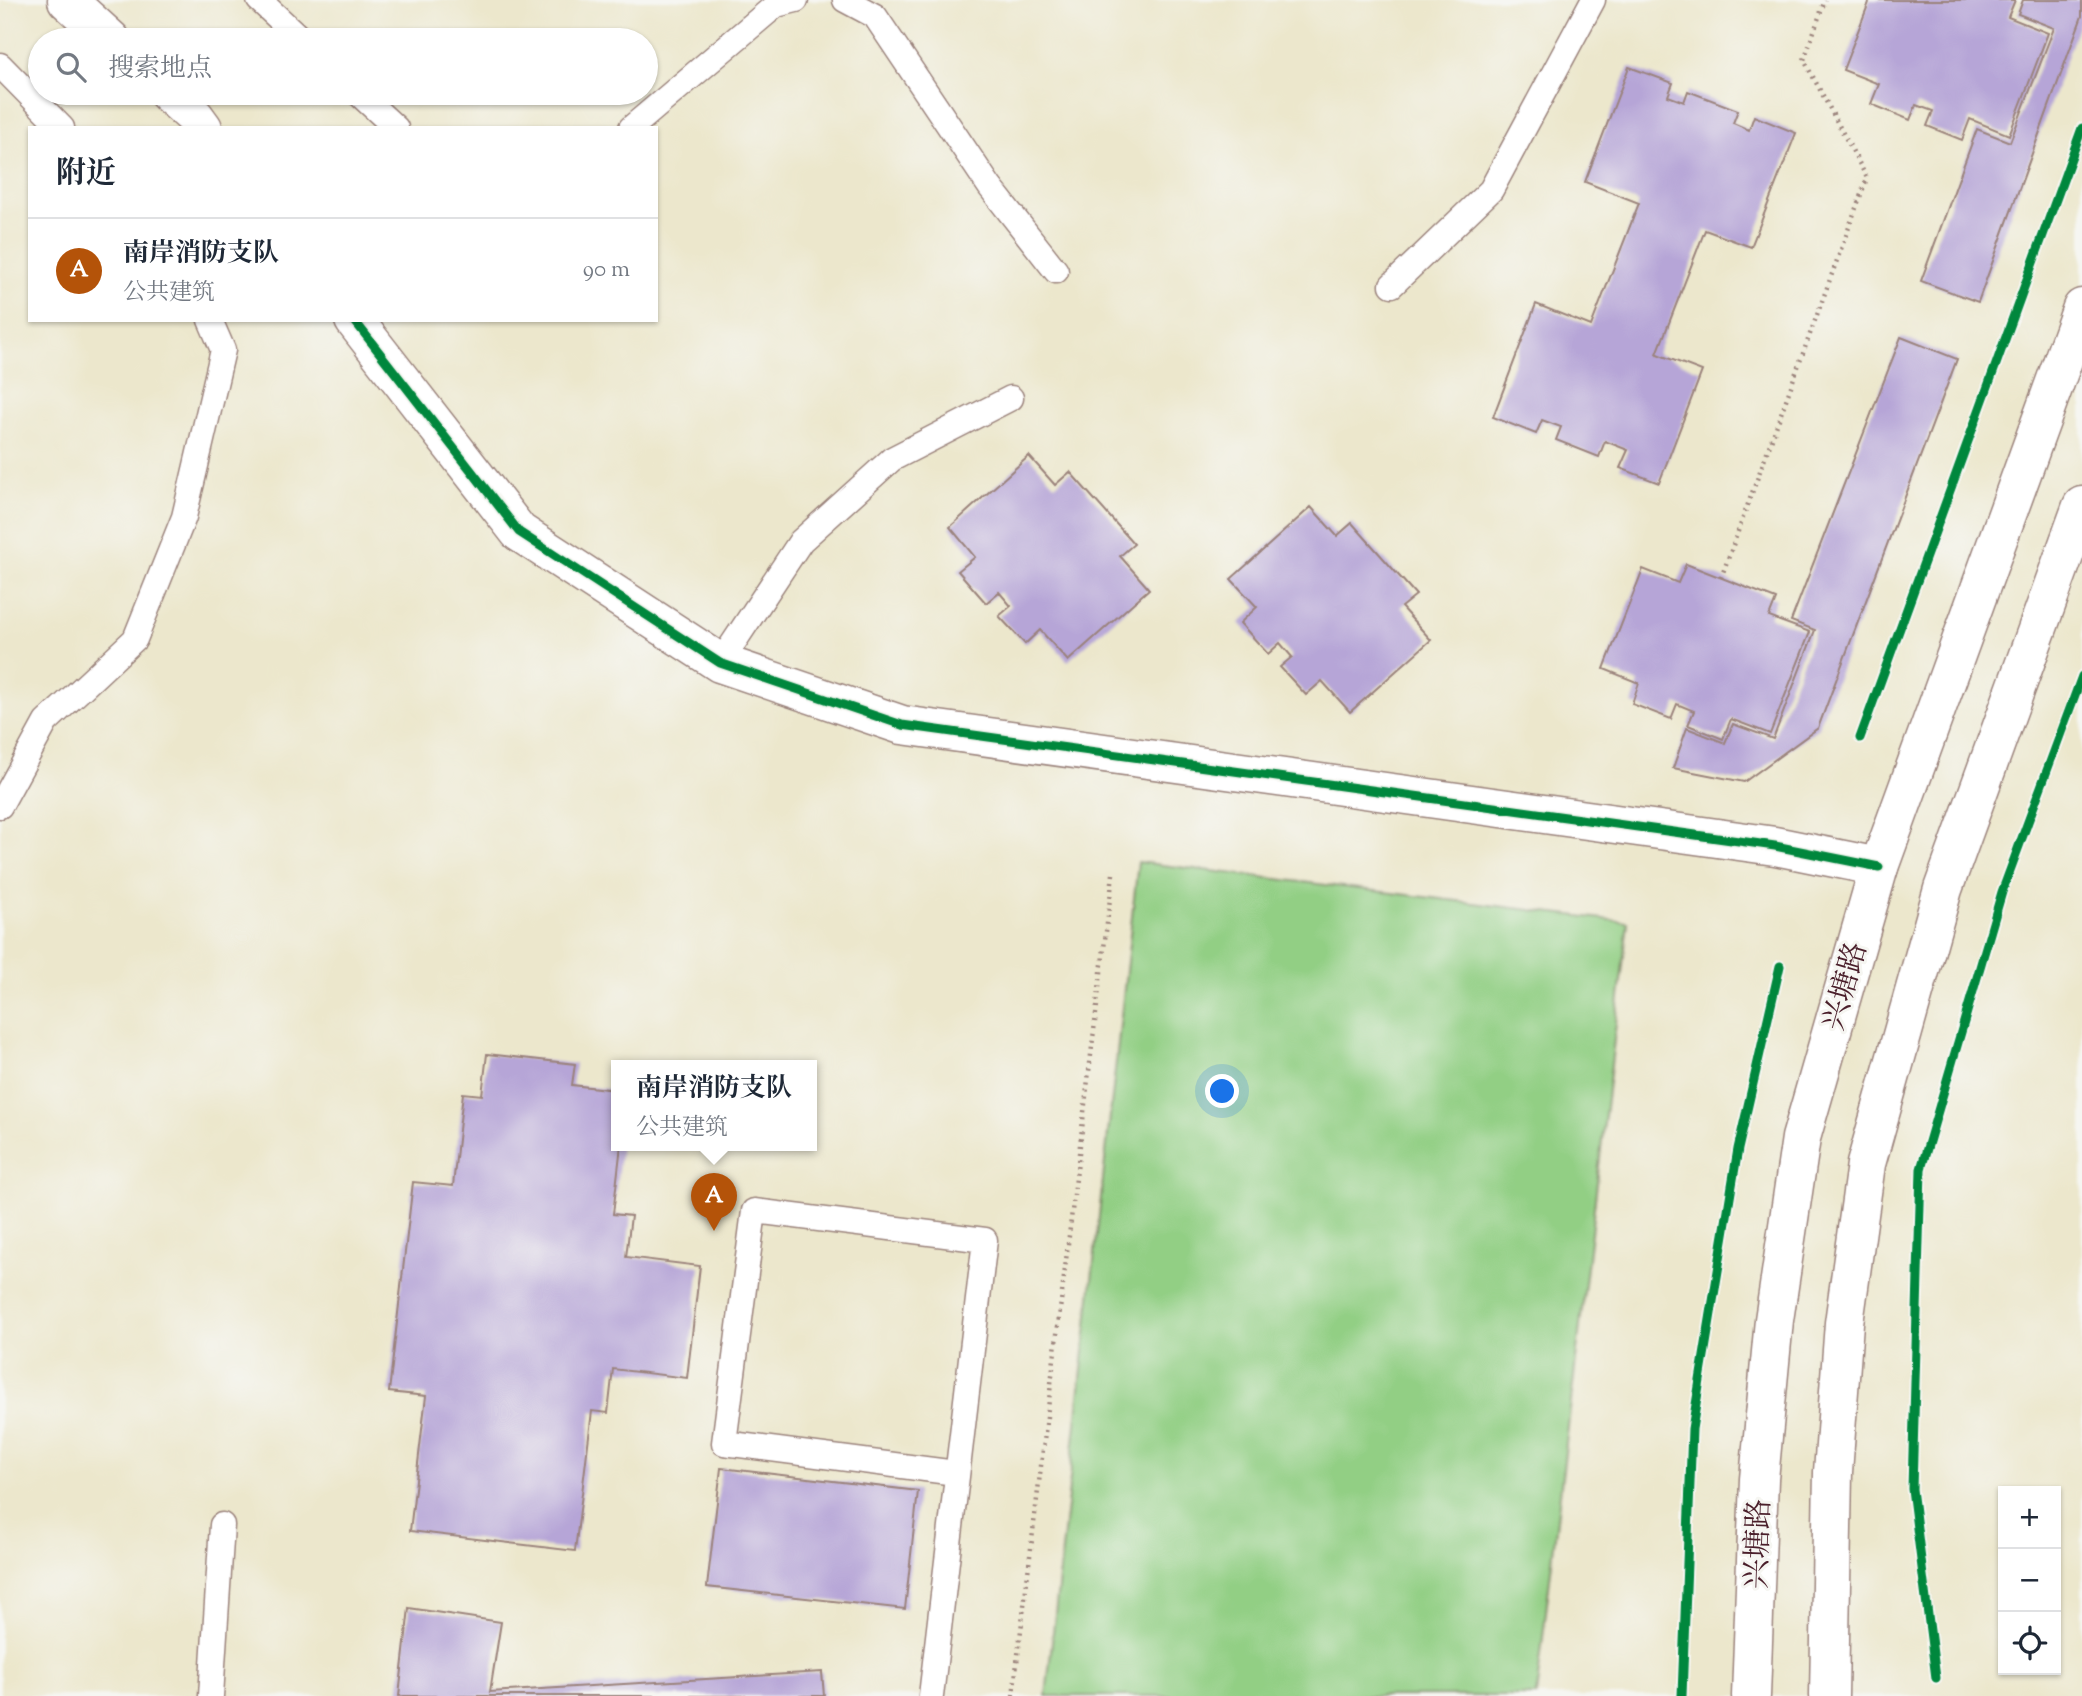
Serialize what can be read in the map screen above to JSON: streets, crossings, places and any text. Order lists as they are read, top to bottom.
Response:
{
  "streets": {
    "main road": ["兴塘路"]
  },
  "page": {
    "search": "搜索地点",
    "heading": "附近",
    "list": [
      {
        "mark": "A",
        "name": "南岸消防支队",
        "note": "公共建筑",
        "value": "90 m"
      }
    ],
    "popup": ["南岸消防支队", "公共建筑"],
    "pins": "A",
    "map_buttons": ["+", "−"]
  }
}
